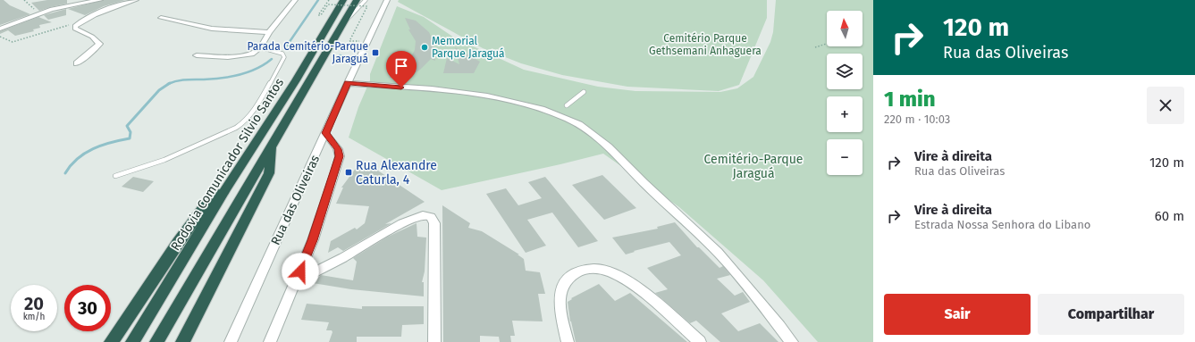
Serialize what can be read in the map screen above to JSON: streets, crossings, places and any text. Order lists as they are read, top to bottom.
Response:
{
  "streets": {
    "highway": ["Rodovia Comunicador Silvio Santos"],
    "street": ["Rua das Oliveiras"]
  },
  "parks": ["Cemitério Parque Gethsemani Anhaguera", "Cemitério-Parque Jaraguá"],
  "places": {
    "other": ["Memorial Parque Jaraguá"],
    "transit": ["Parada Cemitério-Parque Jaraguá", "Rua Alexandre Caturla, 4"]
  },
  "north": "top",
  "page": {
    "turn": ["120 m", "Rua das Oliveiras"],
    "map_buttons": ["+", "−"],
    "heading": ["1 min", "220 m · 10:03"],
    "list": [
      {
        "name": "Vire à direita",
        "note": "Rua das Oliveiras",
        "value": "120 m"
      },
      {
        "name": "Vire à direita",
        "note": "Estrada Nossa Senhora do Libano",
        "value": "60 m"
      }
    ],
    "speed": "20 km/h",
    "limit": "30",
    "buttons": ["Sair", "Compartilhar"]
  }
}
